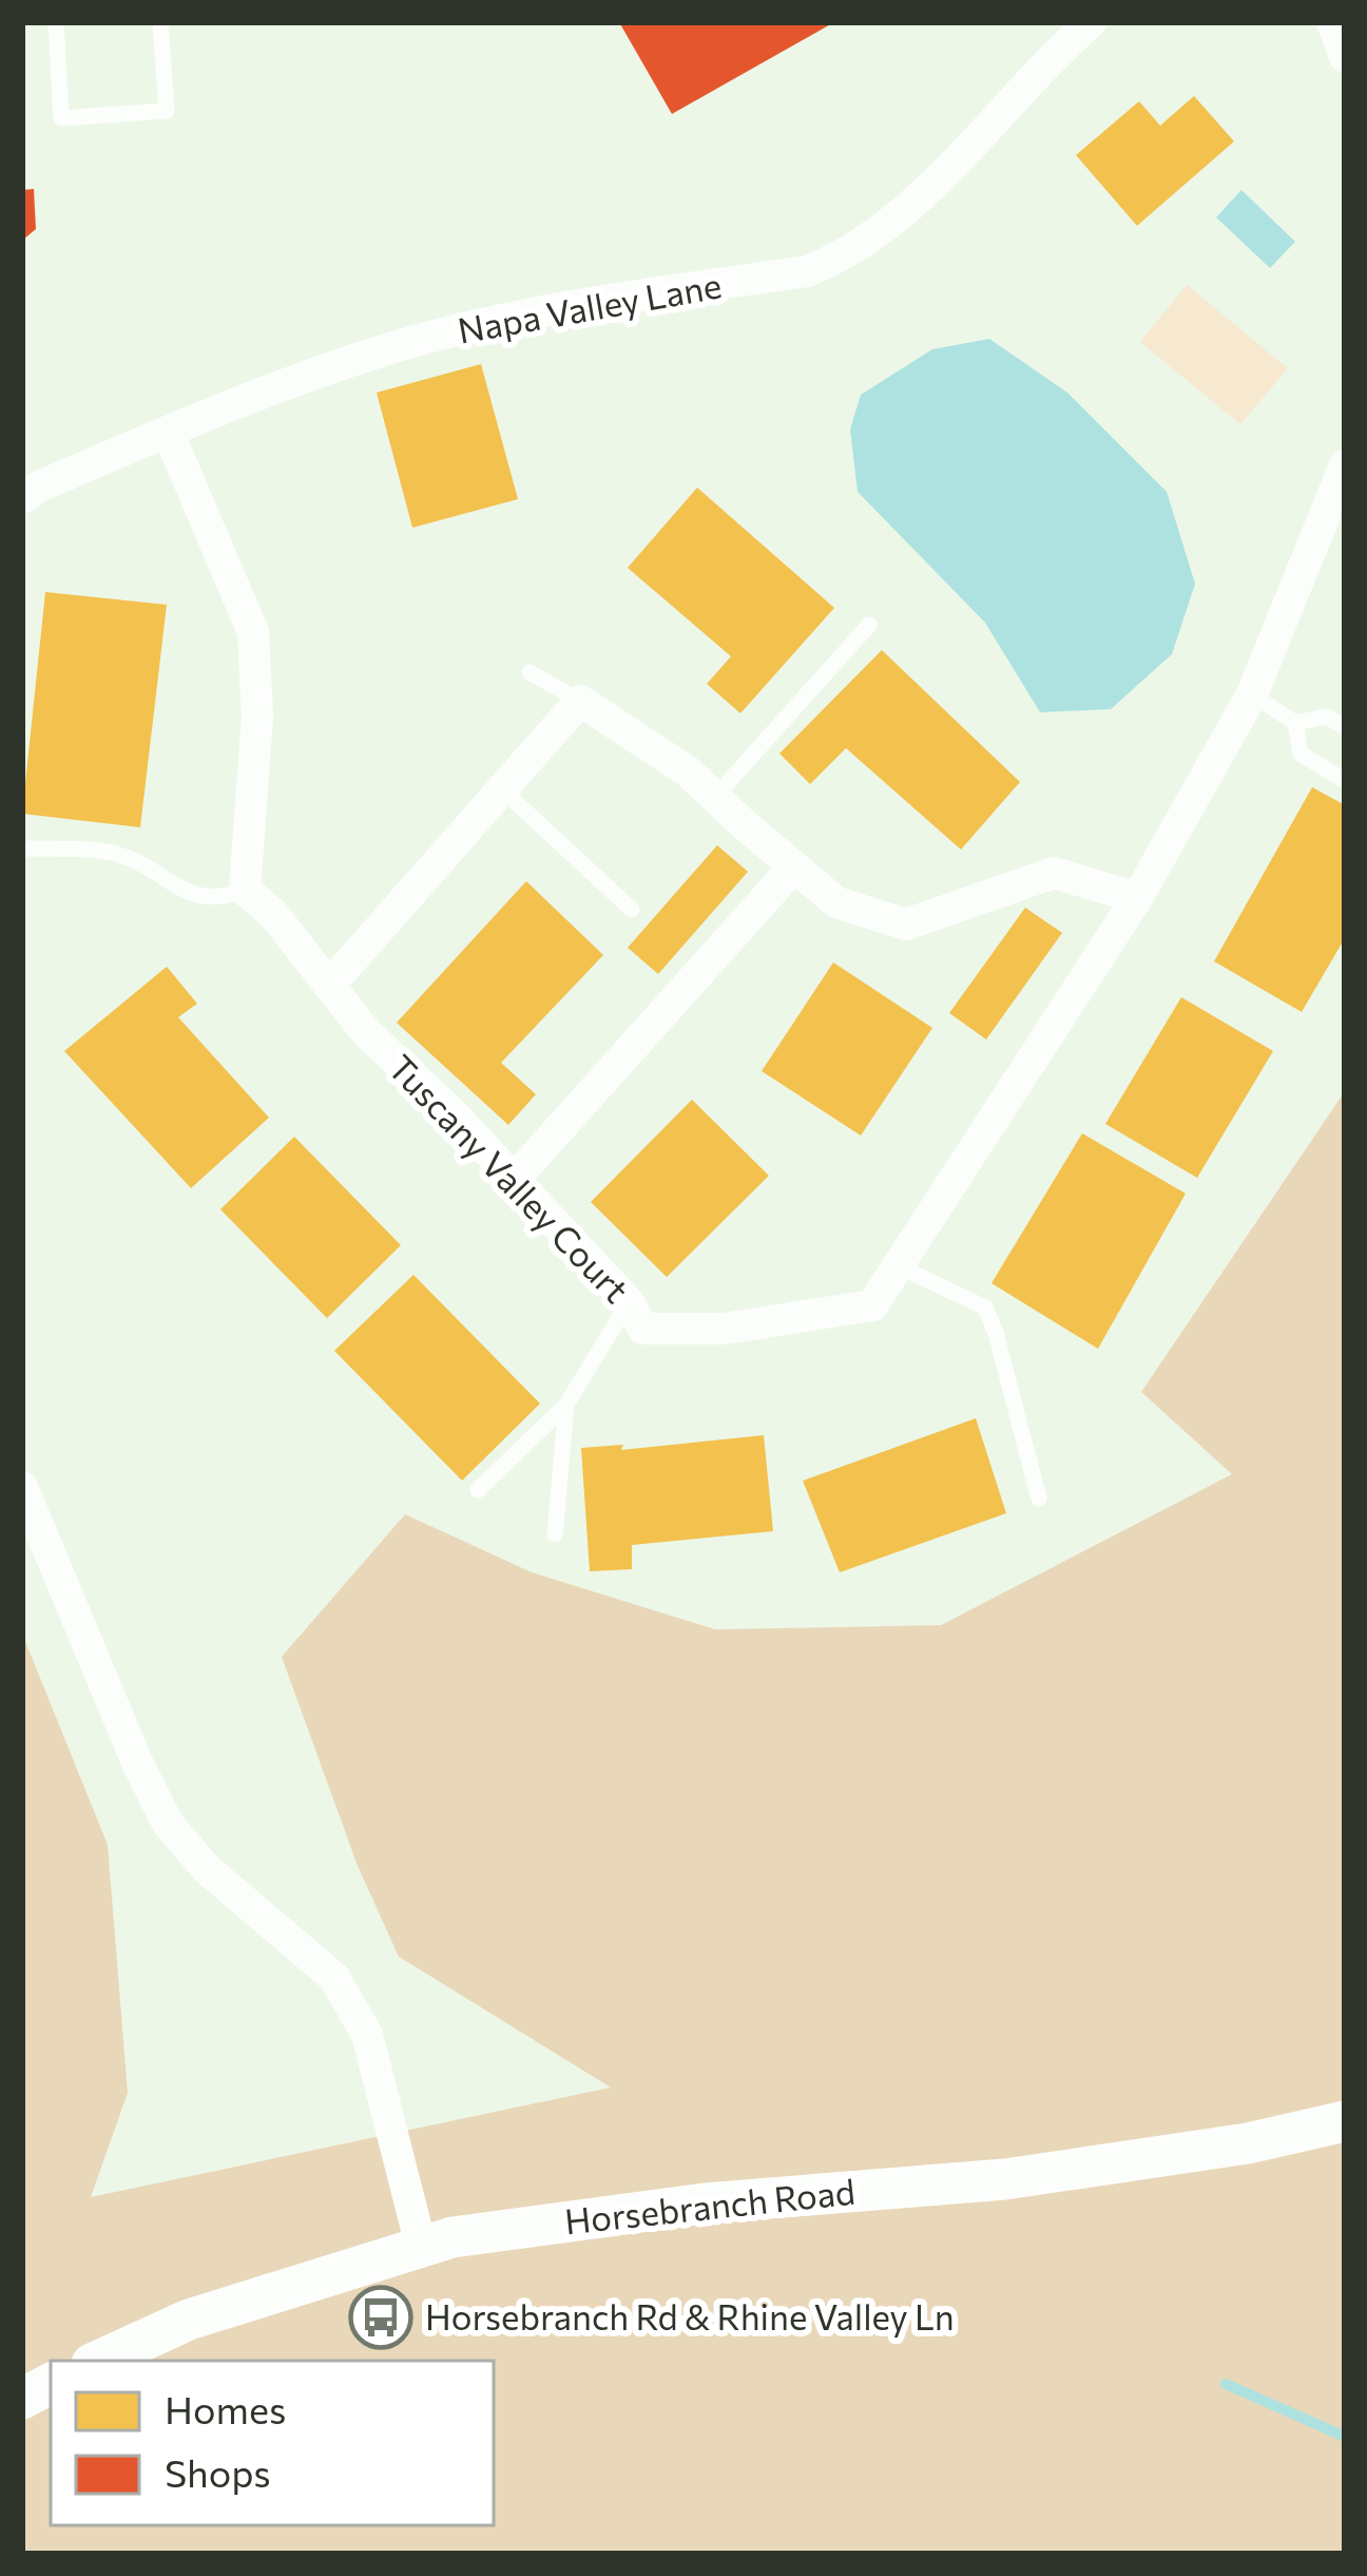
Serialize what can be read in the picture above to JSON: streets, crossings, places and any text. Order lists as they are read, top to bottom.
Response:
{
  "streets": {
    "street": ["Napa Valley Lane", "Tuscany Valley Court", "Horsebranch Road"]
  },
  "places": {
    "bus stop": ["Horsebranch Rd & Rhine Valley Ln"]
  },
  "legend": ["Homes", "Shops"]
}
